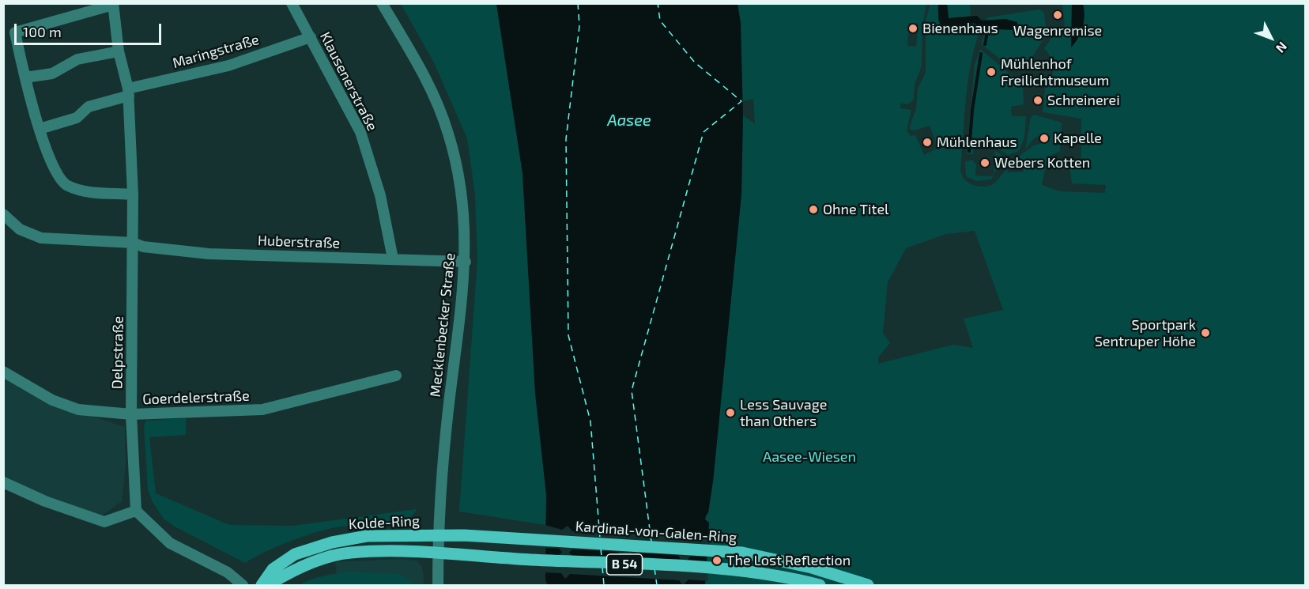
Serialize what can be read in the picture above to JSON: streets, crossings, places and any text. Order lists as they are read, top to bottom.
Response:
{
  "streets": {
    "main road": ["Kolde-Ring", "Kardinal-von-Galen-Ring", "B 54"],
    "street": [
      "Maringstraße",
      "Klausenerstraße",
      "Huberstraße",
      "Mecklenbecker Straße",
      "Delpstraße",
      "Goerdelerstraße"
    ]
  },
  "crossings": [
    ["Maringstraße", "Klausenerstraße"],
    ["Maringstraße", "Delpstraße"],
    ["Klausenerstraße", "Huberstraße"],
    ["Huberstraße", "Mecklenbecker Straße"],
    ["Huberstraße", "Delpstraße"],
    ["Mecklenbecker Straße", "Kolde-Ring"],
    ["Mecklenbecker Straße", "Kardinal-von-Galen-Ring"],
    ["Mecklenbecker Straße", "B 54"],
    ["Delpstraße", "Goerdelerstraße"],
    ["Kolde-Ring", "Kardinal-von-Galen-Ring"],
    ["Kolde-Ring", "B 54"]
  ],
  "water": ["Aasee"],
  "parks": ["Aasee-Wiesen"],
  "places": [
    "Wagenremise",
    "Bienenhaus",
    "Mühlenhof Freilichtmuseum",
    "Schreinerei",
    "Kapelle",
    "Mühlenhaus",
    "Webers Kotten",
    "Ohne Titel",
    "Sportpark Sentruper Höhe",
    "Less Sauvage than Others",
    "The Lost Reflection"
  ],
  "scale_bar": "100 m",
  "north": "bottom right"
}
